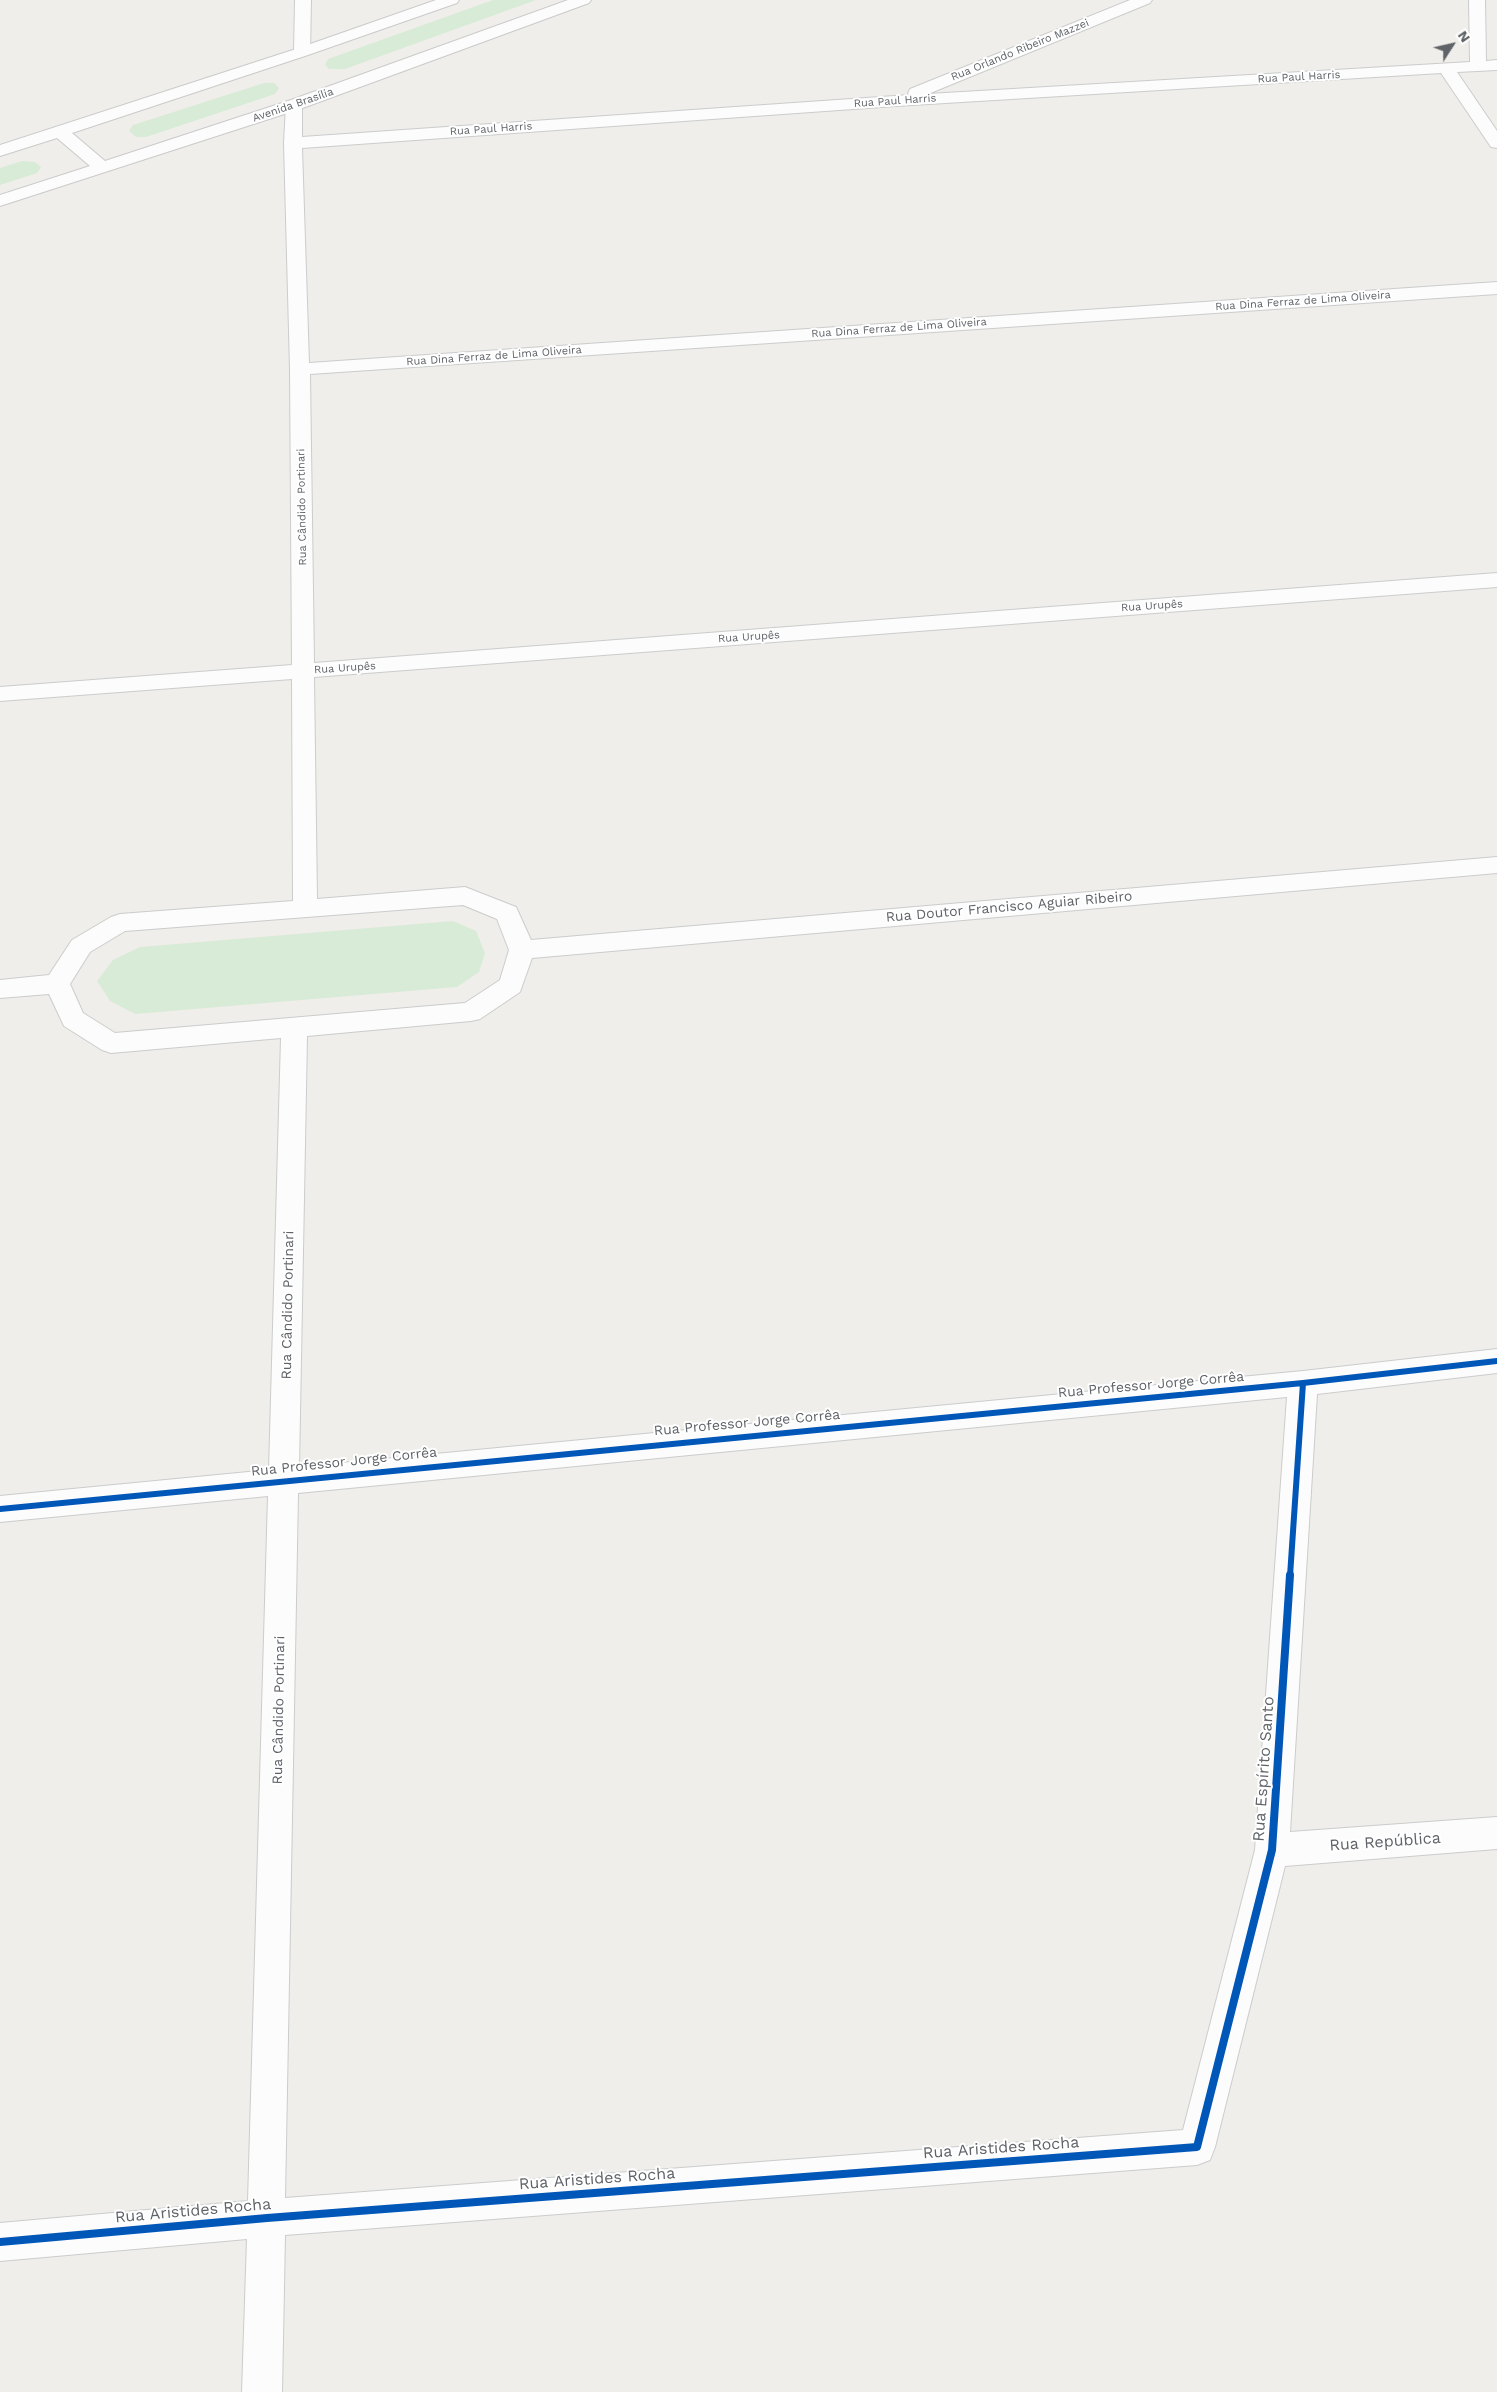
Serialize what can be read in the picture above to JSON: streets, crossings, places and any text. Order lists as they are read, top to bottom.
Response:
{
  "streets": {
    "street": [
      "Rua Orlando Ribeiro Mazzei",
      "Rua Paul Harris",
      "Avenida Brasília",
      "Rua Dina Ferraz de Lima Oliveira",
      "Rua Cândido Portinari",
      "Rua Urupês",
      "Rua Doutor Francisco Aguiar Ribeiro",
      "Rua Professor Jorge Corrêa",
      "Rua Espírito Santo",
      "Rua República",
      "Rua Aristides Rocha"
    ]
  },
  "crossings": [
    ["Rua Orlando Ribeiro Mazzei", "Rua Paul Harris"],
    ["Rua Paul Harris", "Rua Cândido Portinari"],
    ["Avenida Brasília", "Rua Cândido Portinari"],
    ["Rua Dina Ferraz de Lima Oliveira", "Rua Cândido Portinari"],
    ["Rua Cândido Portinari", "Rua Urupês"],
    ["Rua Cândido Portinari", "Rua Professor Jorge Corrêa"],
    ["Rua Cândido Portinari", "Rua Aristides Rocha"],
    ["Rua Professor Jorge Corrêa", "Rua Espírito Santo"],
    ["Rua Espírito Santo", "Rua República"],
    ["Rua Espírito Santo", "Rua Aristides Rocha"]
  ],
  "north": "top right"
}
